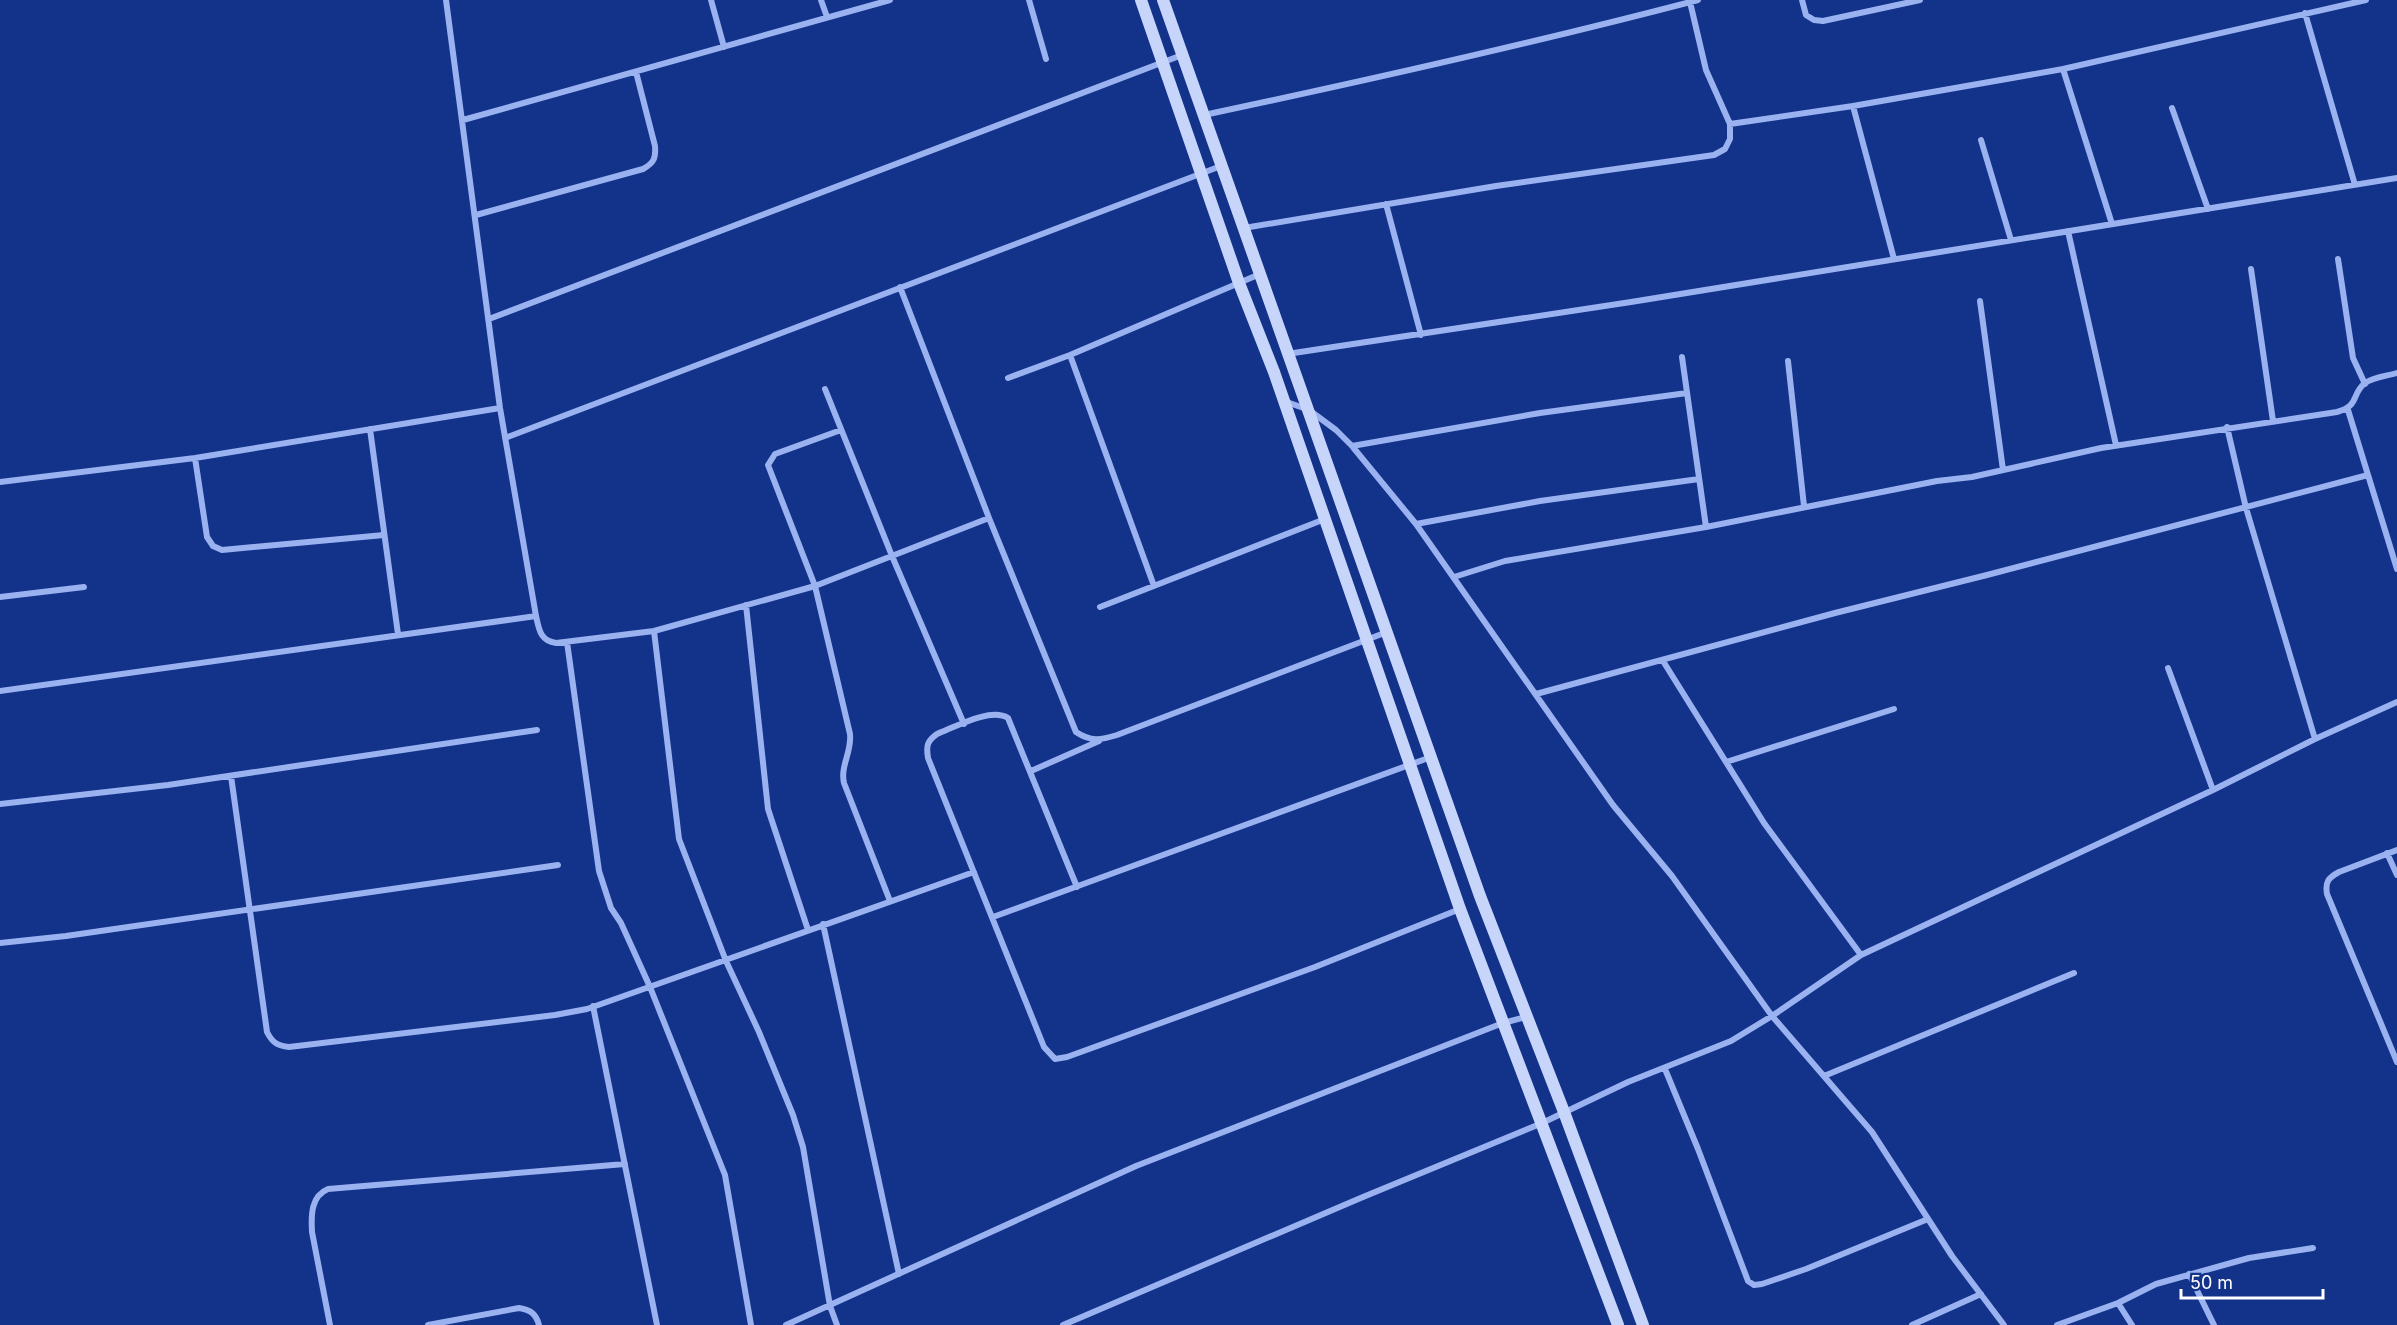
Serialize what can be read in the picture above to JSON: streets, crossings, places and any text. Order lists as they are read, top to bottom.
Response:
{
  "scale_bar": "50 m"
}
